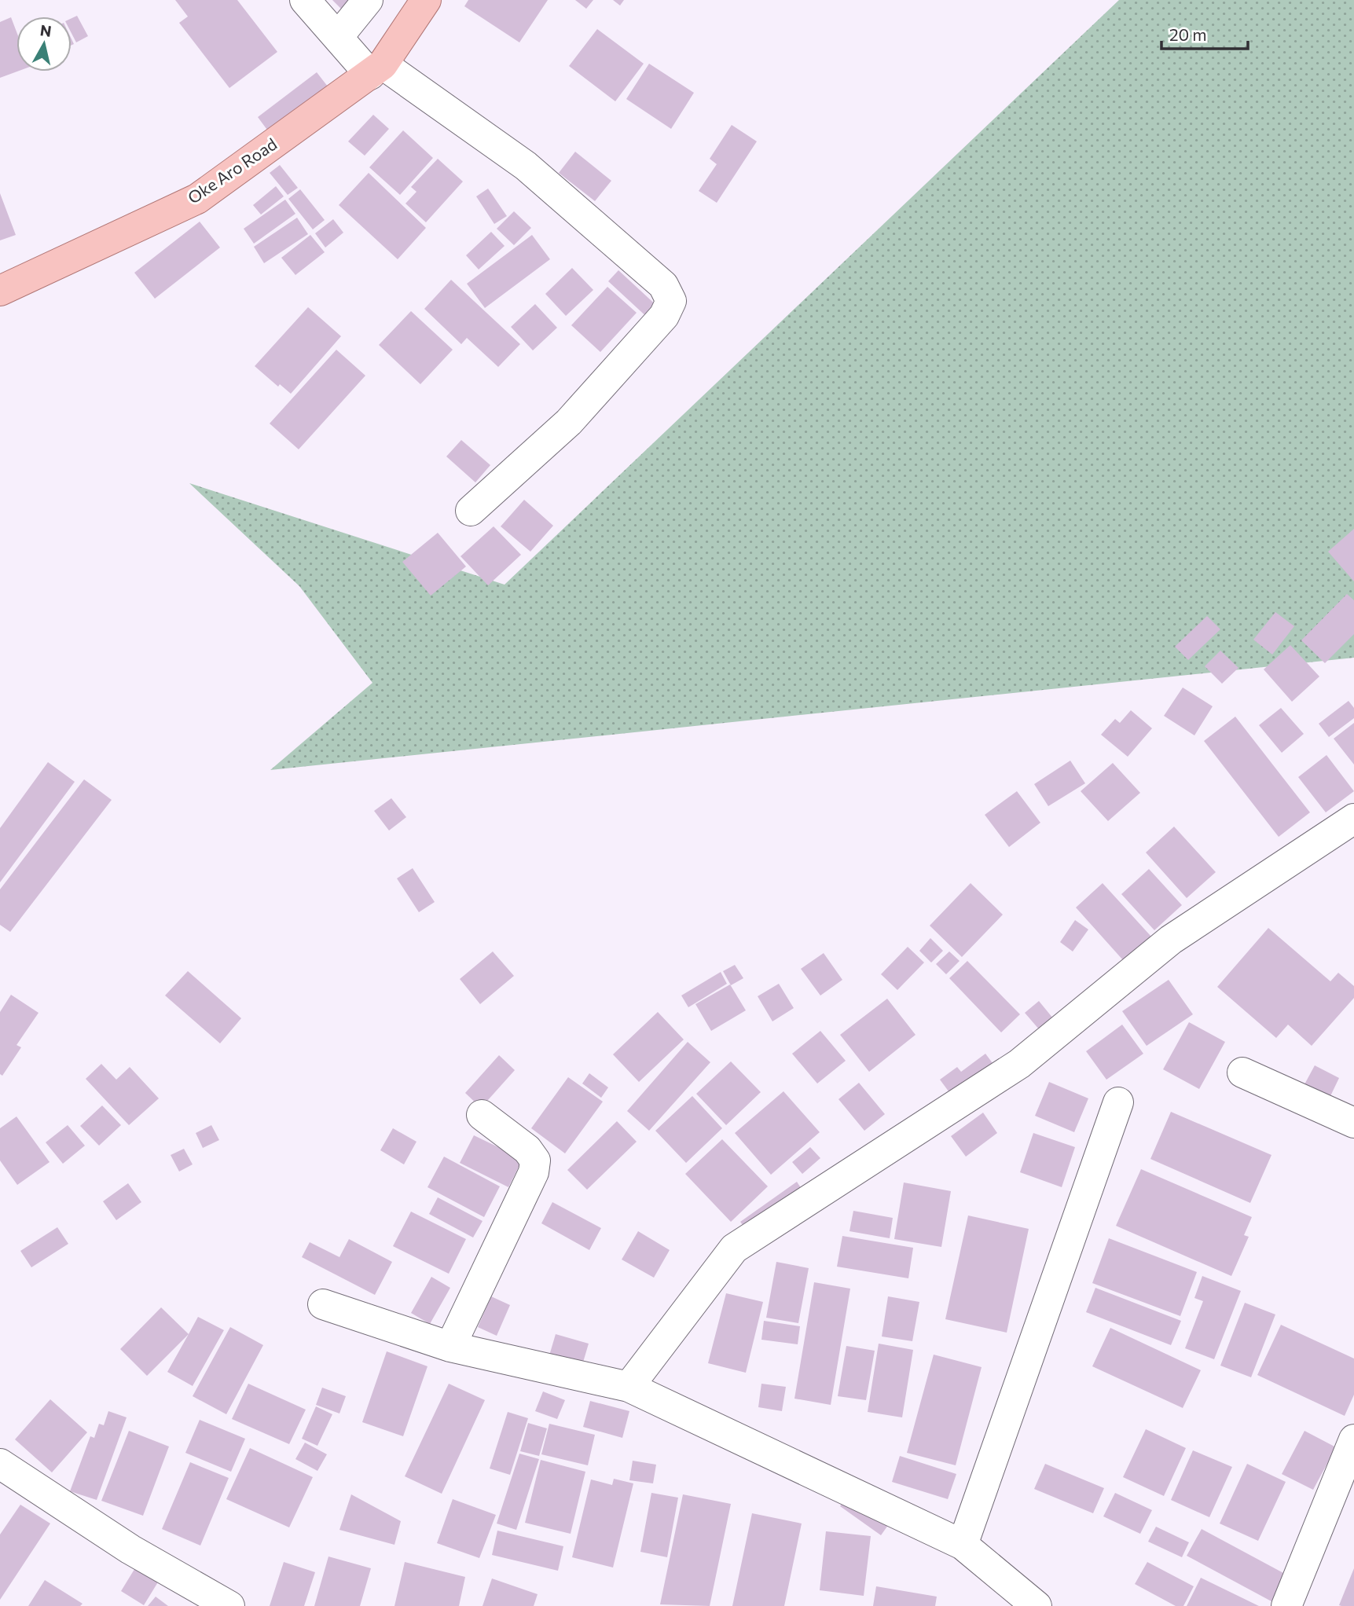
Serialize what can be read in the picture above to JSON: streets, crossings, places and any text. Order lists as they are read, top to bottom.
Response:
{
  "streets": {
    "main road": ["Oke Aro Road"]
  },
  "scale_bar": "20 m",
  "north": "top"
}
